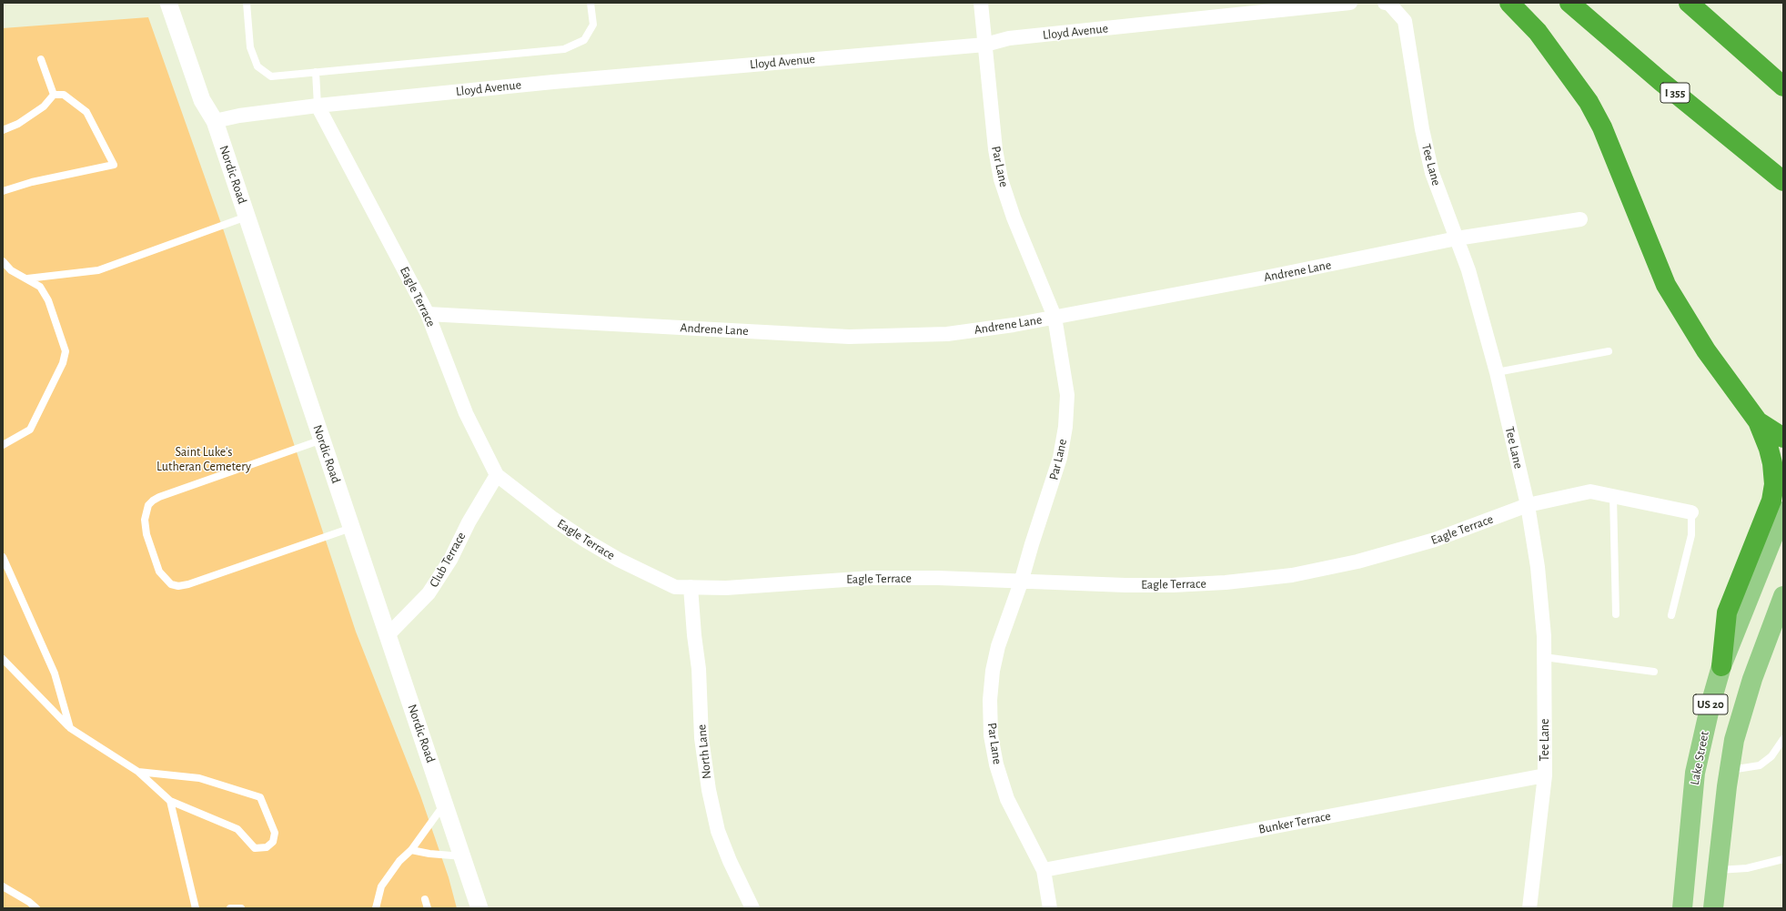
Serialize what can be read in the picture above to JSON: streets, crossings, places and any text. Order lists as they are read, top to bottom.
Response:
{
  "streets": {
    "highway": ["I 355"],
    "main road": ["US 20", "Lake Street"],
    "street": [
      "Lloyd Avenue",
      "Tee Lane",
      "Par Lane",
      "Nordic Road",
      "Andrene Lane",
      "Eagle Terrace",
      "Club Terrace",
      "North Lane",
      "Bunker Terrace"
    ]
  },
  "crossings": [
    ["Lloyd Avenue", "Par Lane"],
    ["Lloyd Avenue", "Nordic Road"],
    ["Lloyd Avenue", "Eagle Terrace"],
    ["Tee Lane", "Andrene Lane"],
    ["Tee Lane", "Eagle Terrace"],
    ["Tee Lane", "Bunker Terrace"],
    ["Par Lane", "Andrene Lane"],
    ["Par Lane", "Eagle Terrace"],
    ["Par Lane", "Bunker Terrace"],
    ["Nordic Road", "Club Terrace"],
    ["Andrene Lane", "Eagle Terrace"],
    ["Eagle Terrace", "Club Terrace"],
    ["Eagle Terrace", "North Lane"]
  ],
  "parks": ["Saint Luke's Lutheran Cemetery"]
}
